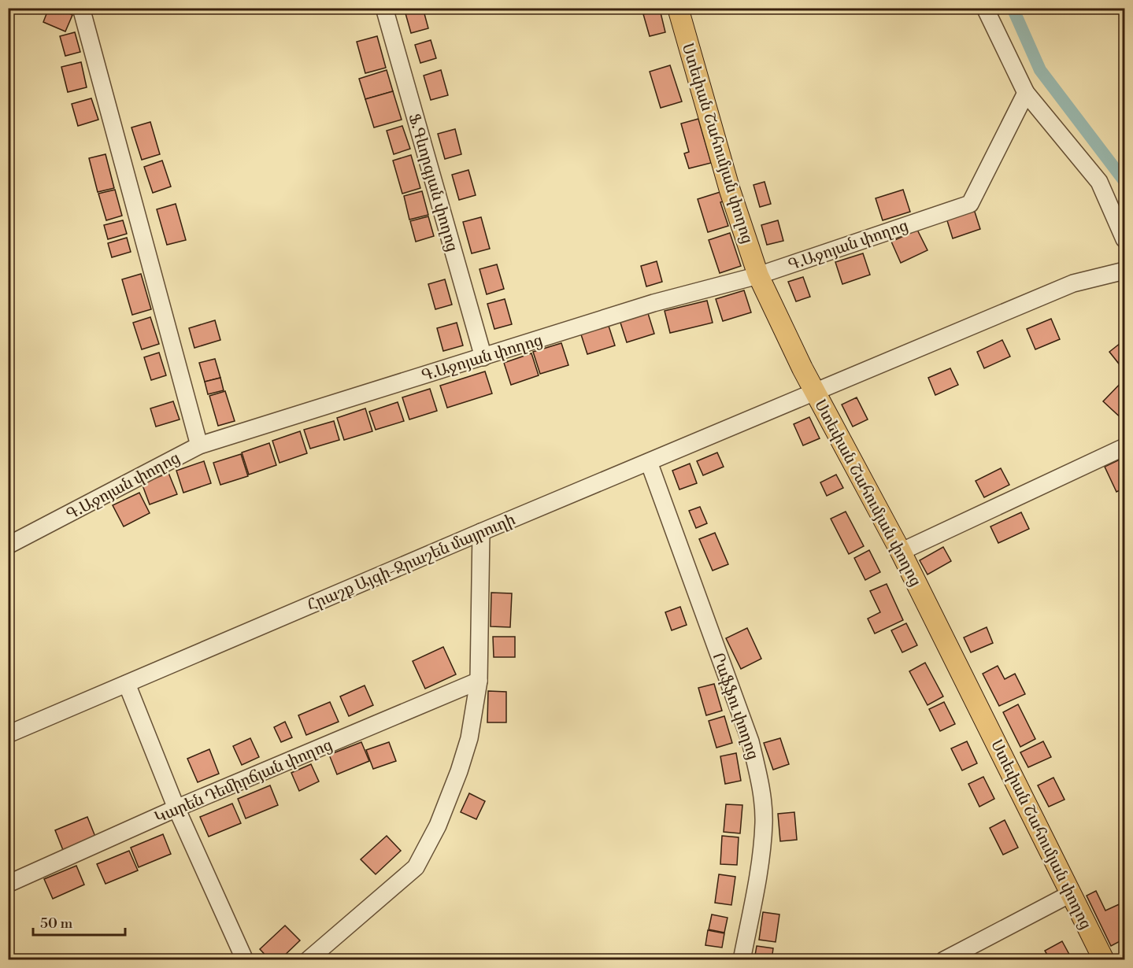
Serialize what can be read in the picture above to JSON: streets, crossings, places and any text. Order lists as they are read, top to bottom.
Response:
{
  "streets": {
    "main road": ["Ստեփան Շահումյան փողոց"],
    "street": [
      "Ֆ.Գևորգյան փողոց",
      "Գ.Աջոյան փողոց",
      "Հրաշք Այգի-Ջրաշեն մայրուղի",
      "Րաֆֆու փողոց",
      "Կարեն Դեմիրճյան փողոց"
    ]
  },
  "crossings": [
    ["Ստեփան Շահումյան փողոց", "Գ.Աջոյան փողոց"],
    ["Ստեփան Շահումյան փողոց", "Հրաշք Այգի-Ջրաշեն մայրուղի"],
    ["Ֆ.Գևորգյան փողոց", "Գ.Աջոյան փողոց"],
    ["Հրաշք Այգի-Ջրաշեն մայրուղի", "Րաֆֆու փողոց"]
  ],
  "scale_bar": "50 m"
}
